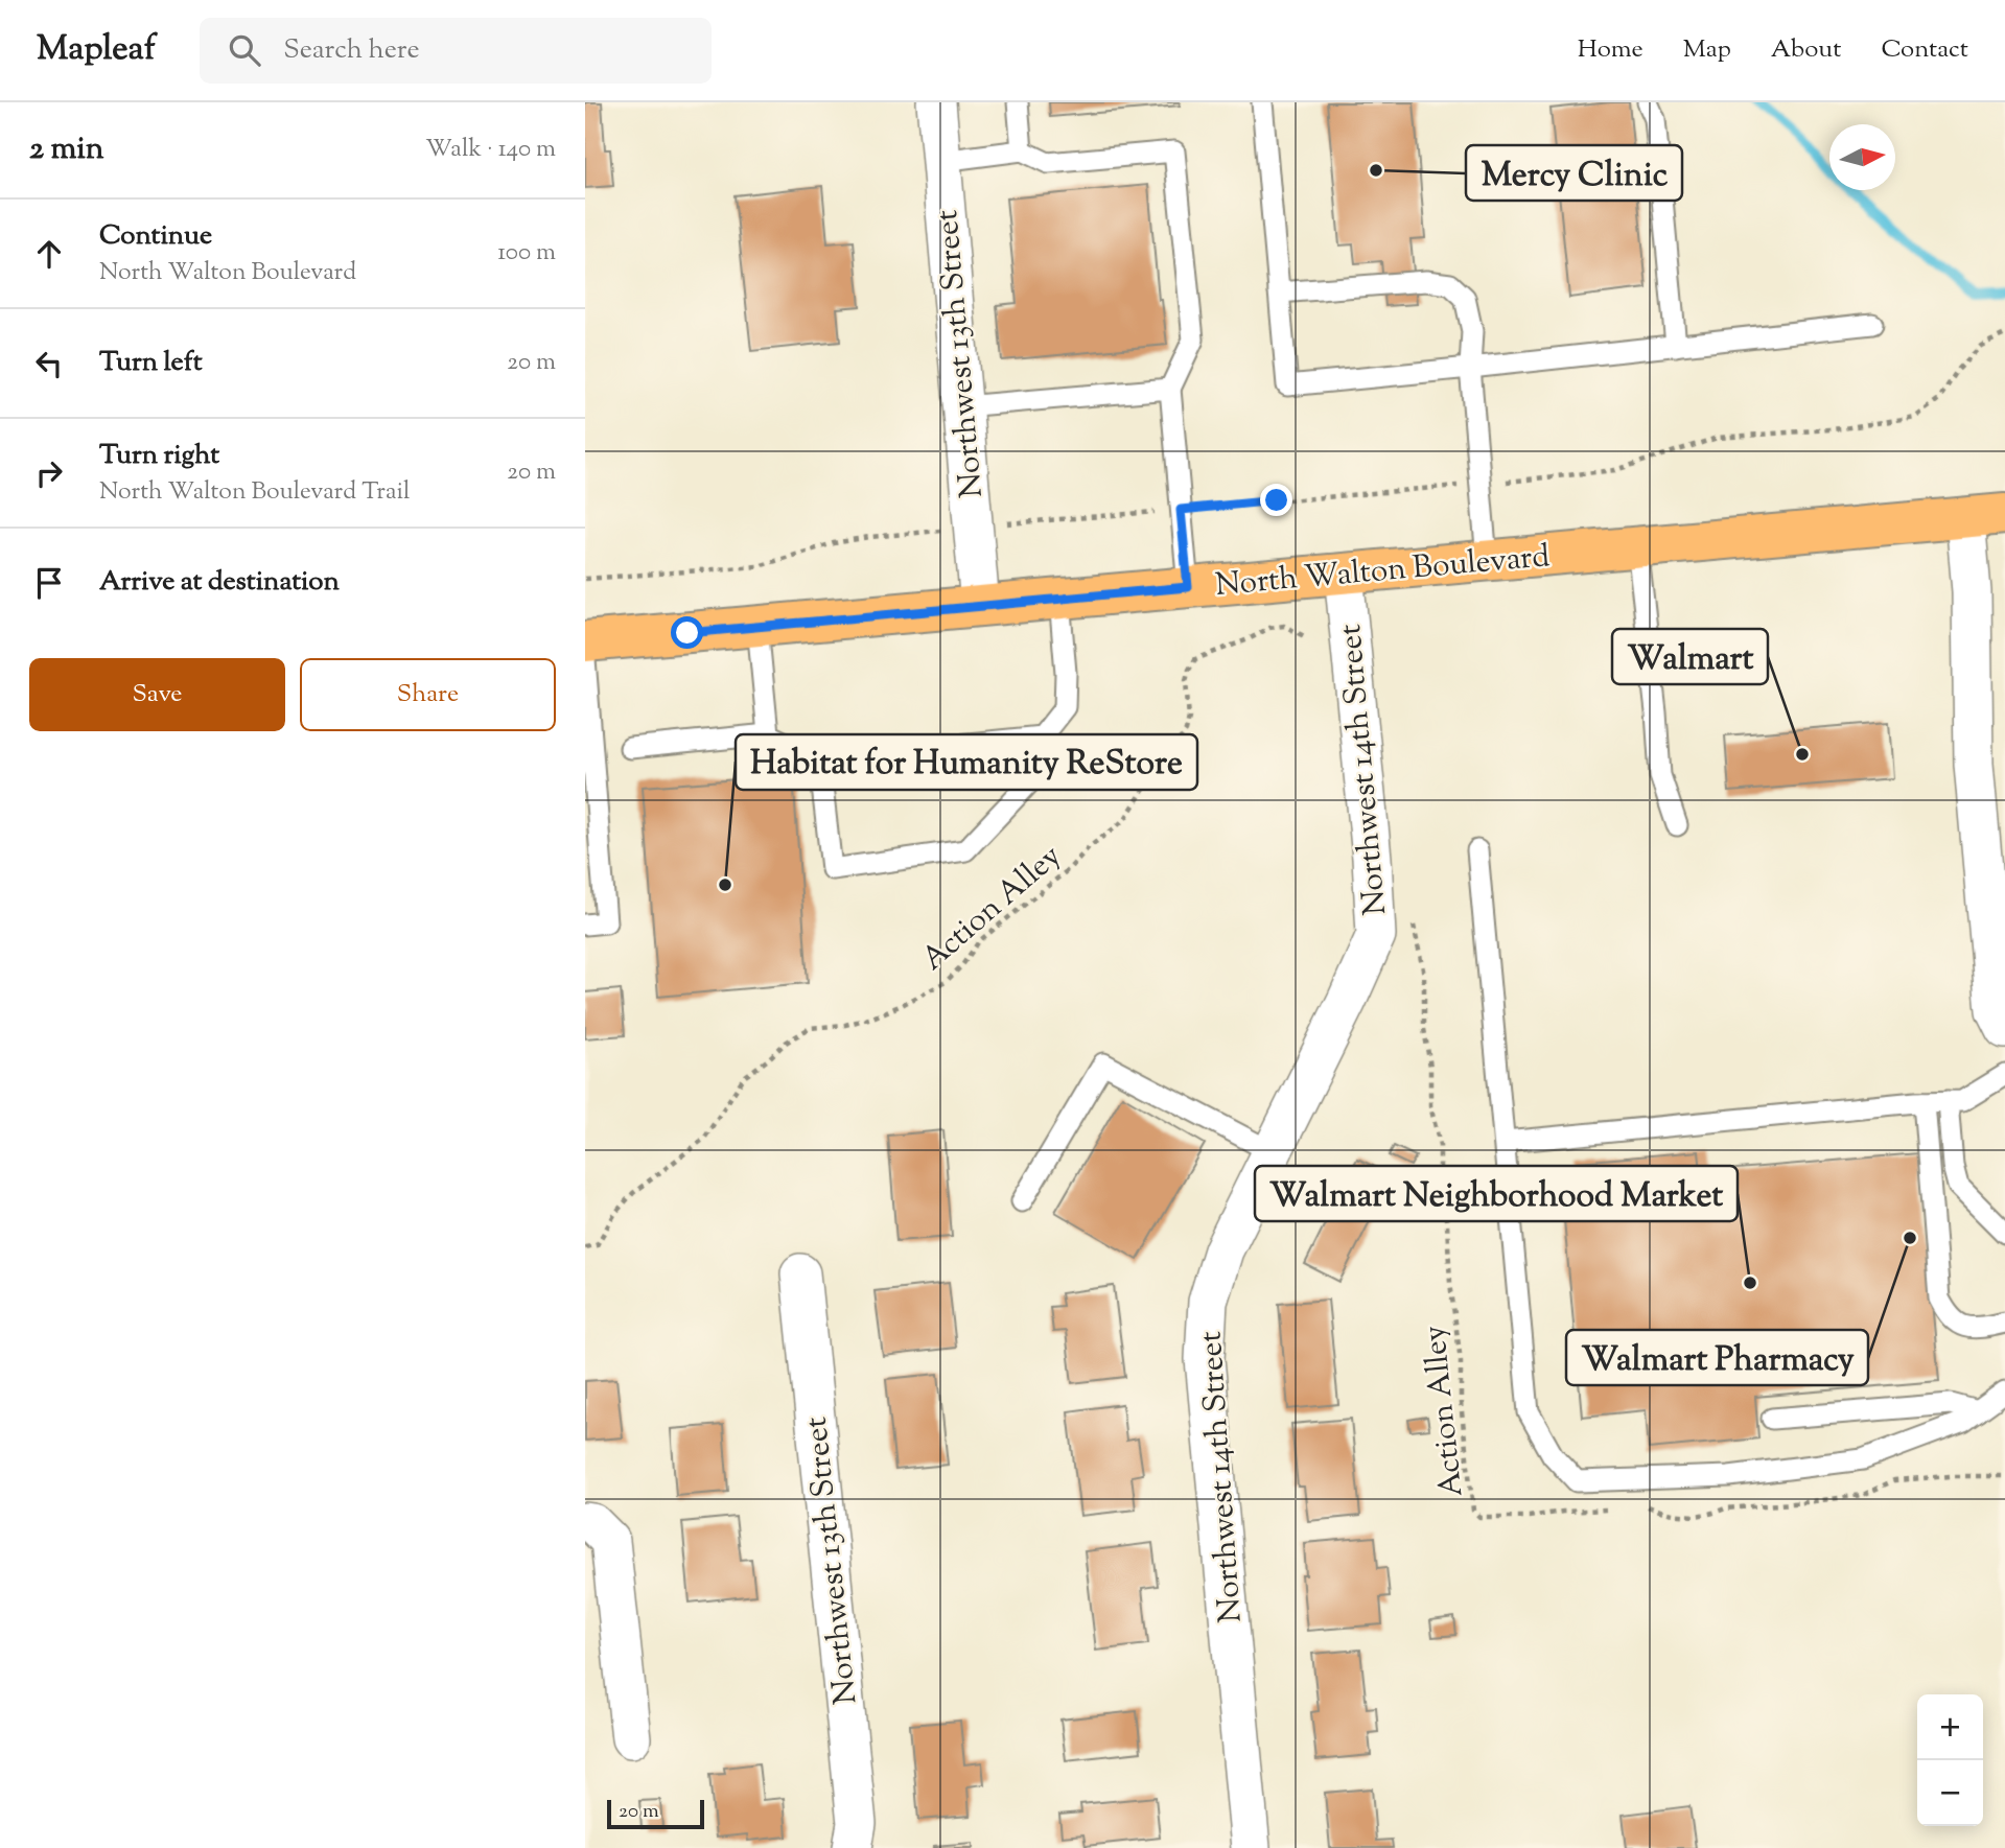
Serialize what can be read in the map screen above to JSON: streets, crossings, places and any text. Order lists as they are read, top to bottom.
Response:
{
  "streets": {
    "main road": ["North Walton Boulevard"],
    "street": ["Northwest 13th Street", "Northwest 14th Street"],
    "path": ["Action Alley"]
  },
  "crossings": [
    ["Northwest 13th Street", "North Walton Boulevard"],
    ["North Walton Boulevard", "Northwest 14th Street"]
  ],
  "places": [
    "Mercy Clinic",
    "Walmart",
    "Habitat for Humanity ReStore",
    "Walmart Pharmacy",
    "Walmart Neighborhood Market"
  ],
  "scale_bar": "20 m",
  "north": "right",
  "page": {
    "header": "Mapleaf",
    "search": "Search here",
    "nav": [
      "Home",
      "Map",
      "About",
      "Contact"
    ],
    "heading": ["2 min", "Walk · 140 m"],
    "list": [
      ["Continue", "North Walton Boulevard", "100 m"],
      ["Turn left", "20 m"],
      ["Turn right", "North Walton Boulevard Trail", "20 m"],
      "Arrive at destination"
    ],
    "buttons": ["Save", "Share"],
    "map_buttons": ["+", "−"],
    "scale": "20 m"
  }
}
